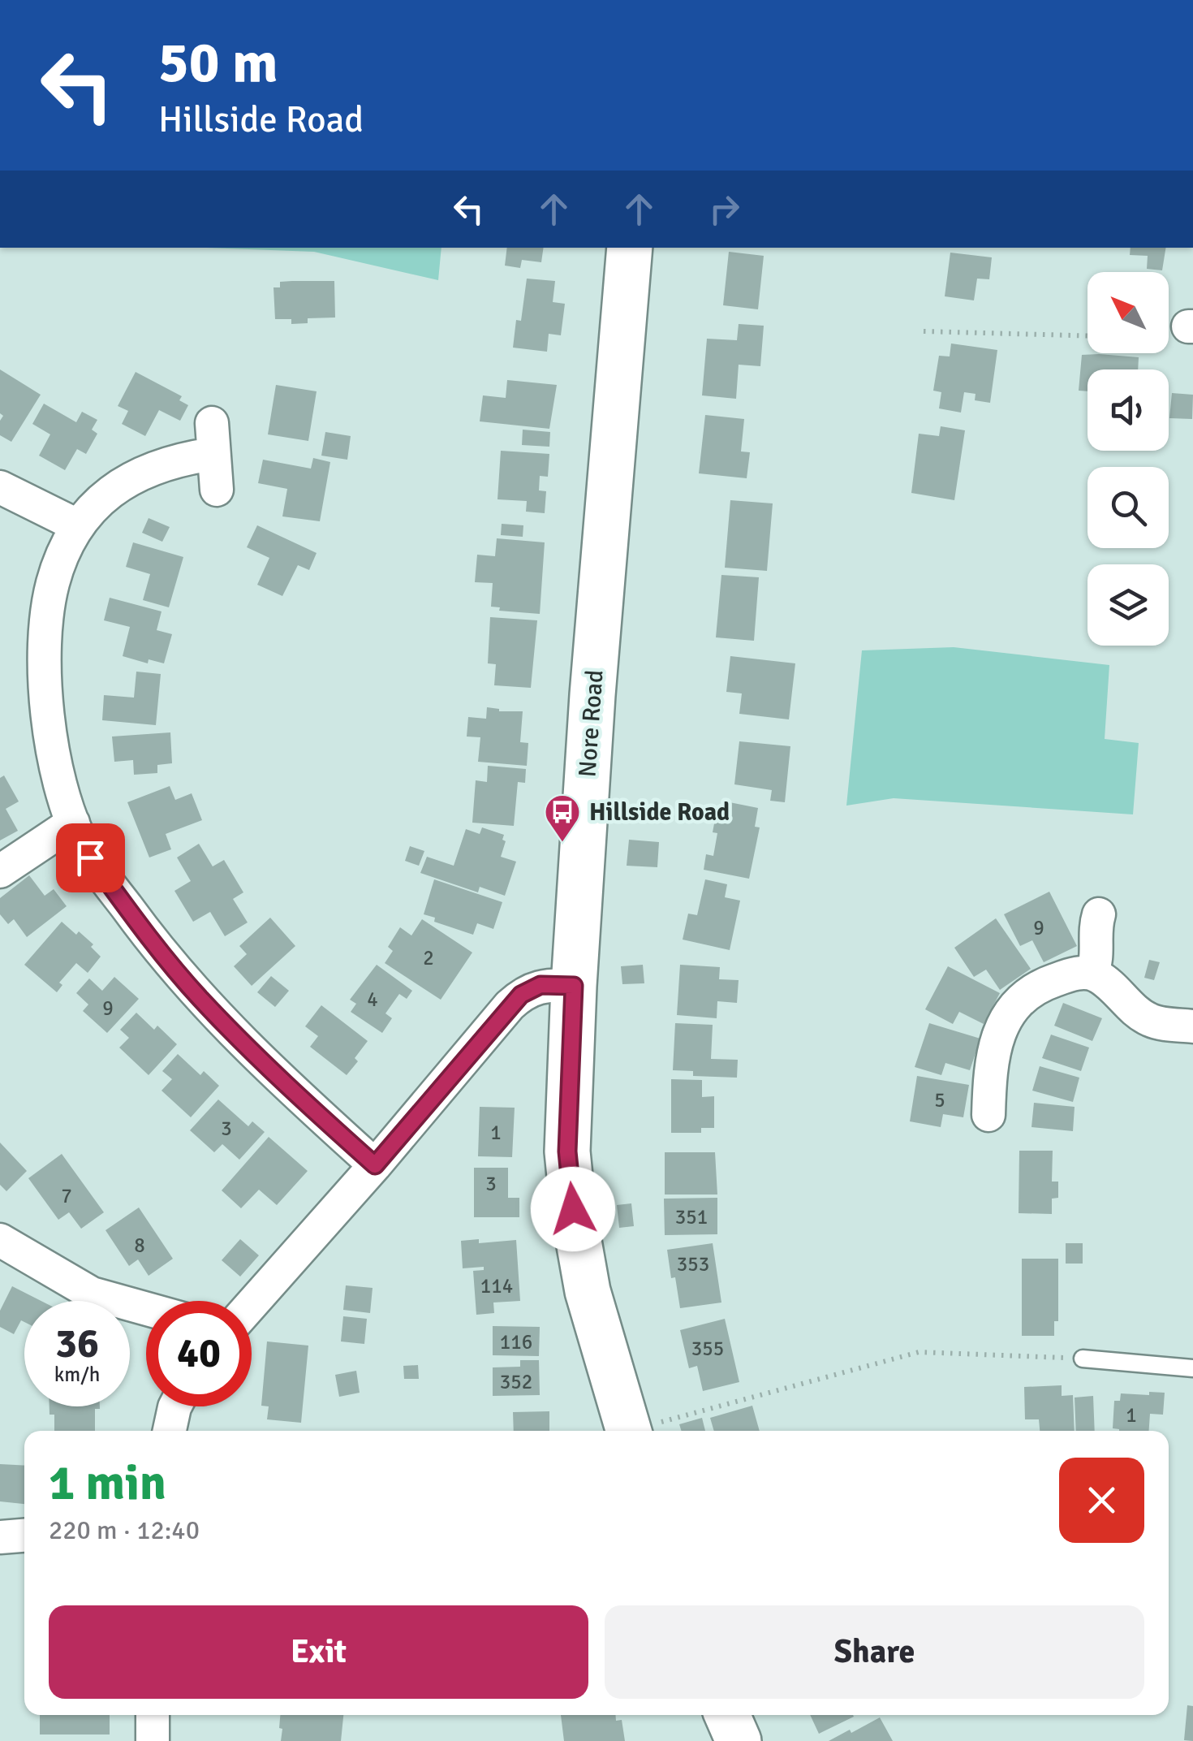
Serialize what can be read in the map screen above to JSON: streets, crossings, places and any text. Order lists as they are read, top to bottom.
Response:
{
  "streets": {
    "street": ["Nore Road"]
  },
  "places": {
    "bus stop": ["Hillside Road"]
  },
  "house_numbers": [
    "9",
    "2",
    "4",
    "9",
    "5",
    "3",
    "1",
    "3",
    "7",
    "351",
    "8",
    "353",
    "114",
    "116",
    "355",
    "352",
    "1"
  ],
  "north": "top left",
  "page": {
    "turn": ["50 m", "Hillside Road"],
    "speed": "36 km/h",
    "limit": "40",
    "heading": ["1 min", "220 m · 12:40"],
    "buttons": ["Exit", "Share"]
  }
}
